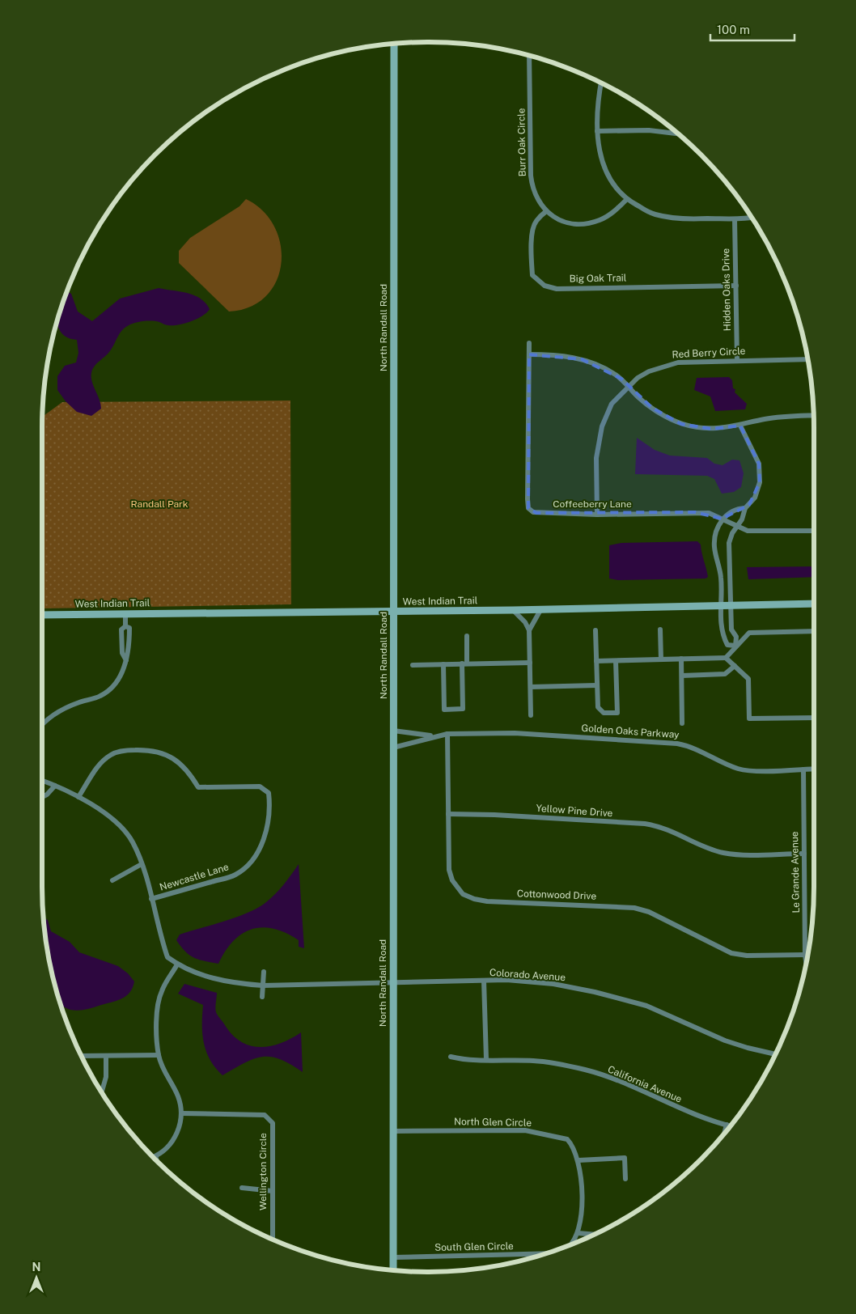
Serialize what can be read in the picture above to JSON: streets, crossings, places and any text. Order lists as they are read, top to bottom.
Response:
{
  "streets": {
    "main road": ["North Randall Road", "West Indian Trail"],
    "street": [
      "Burr Oak Circle",
      "Big Oak Trail",
      "Hidden Oaks Drive",
      "Red Berry Circle",
      "Coffeeberry Lane",
      "Golden Oaks Parkway",
      "Yellow Pine Drive",
      "Le Grande Avenue",
      "Newcastle Lane",
      "Cottonwood Drive",
      "Colorado Avenue",
      "California Avenue",
      "North Glen Circle",
      "Wellington Circle",
      "South Glen Circle"
    ]
  },
  "crossings": [
    ["Burr Oak Circle", "Big Oak Trail"],
    ["Big Oak Trail", "Hidden Oaks Drive"],
    ["Hidden Oaks Drive", "Red Berry Circle"],
    ["North Randall Road", "West Indian Trail"],
    ["North Randall Road", "Golden Oaks Parkway"],
    ["North Randall Road", "Colorado Avenue"],
    ["North Randall Road", "North Glen Circle"],
    ["North Randall Road", "South Glen Circle"],
    ["Red Berry Circle", "Coffeeberry Lane"],
    ["Golden Oaks Parkway", "Le Grande Avenue"],
    ["Golden Oaks Parkway", "Cottonwood Drive"],
    ["Yellow Pine Drive", "Le Grande Avenue"],
    ["Yellow Pine Drive", "Cottonwood Drive"],
    ["Le Grande Avenue", "Cottonwood Drive"],
    ["Newcastle Lane", "Colorado Avenue"]
  ],
  "parks": ["Randall Park"],
  "scale_bar": "100 m",
  "north": "top"
}
